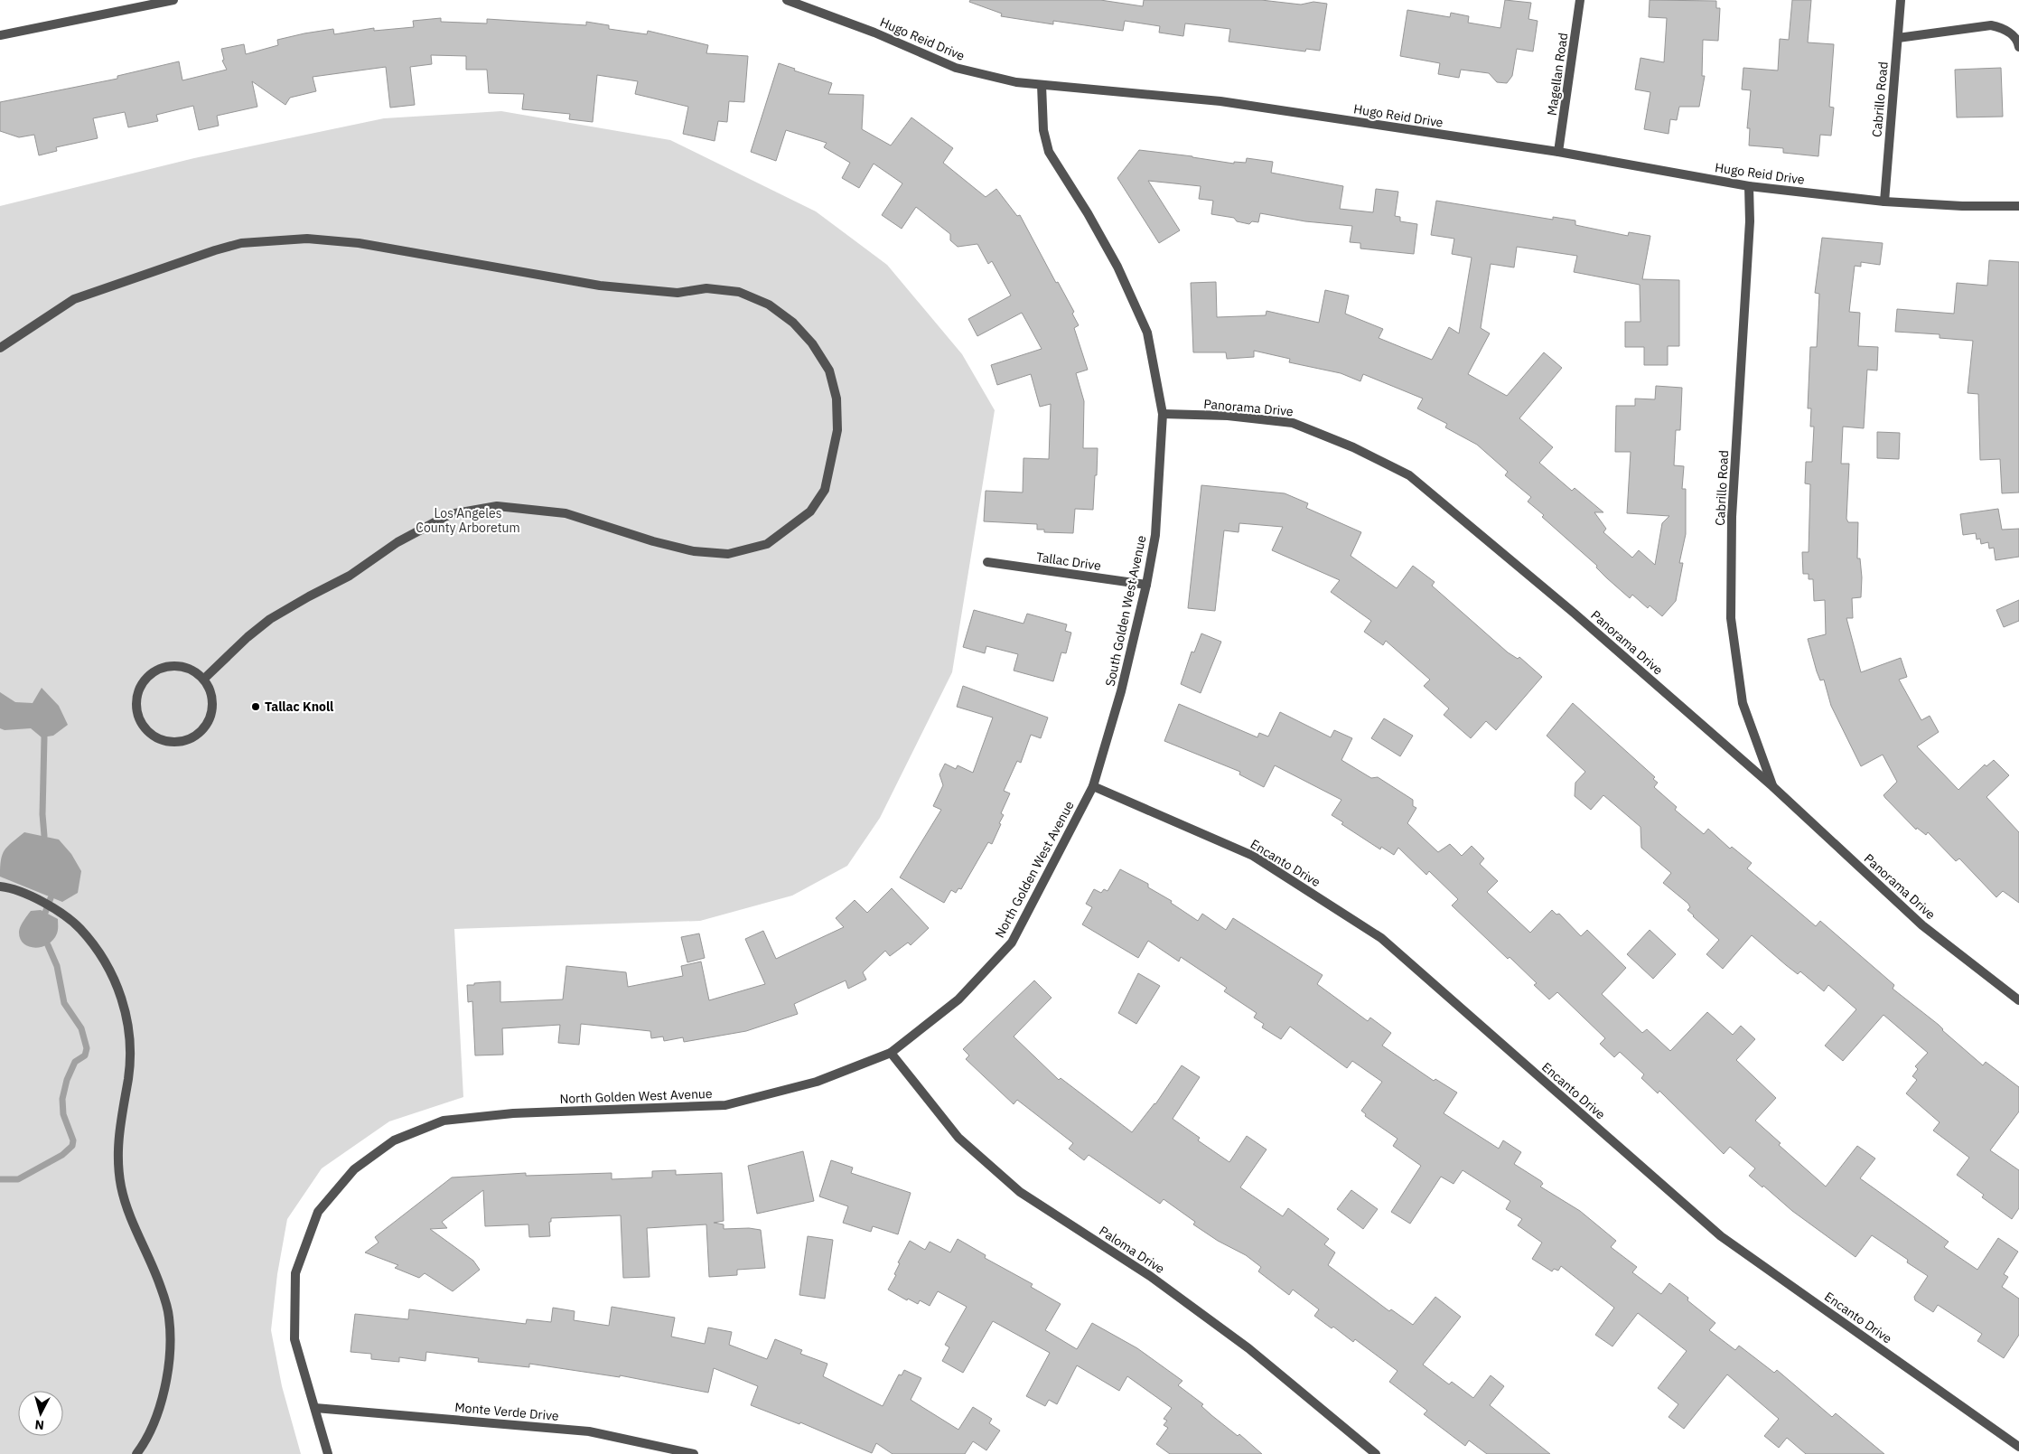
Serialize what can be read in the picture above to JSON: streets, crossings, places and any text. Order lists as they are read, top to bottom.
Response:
{
  "streets": {
    "street": [
      "Hugo Reid Drive",
      "Magellan Road",
      "Cabrillo Road",
      "Panorama Drive",
      "Tallac Drive",
      "South Golden West Avenue",
      "Encanto Drive",
      "North Golden West Avenue",
      "Paloma Drive",
      "Monte Verde Drive"
    ]
  },
  "crossings": [
    ["Hugo Reid Drive", "Magellan Road"],
    ["Hugo Reid Drive", "Cabrillo Road"],
    ["Hugo Reid Drive", "South Golden West Avenue"],
    ["Cabrillo Road", "Panorama Drive"],
    ["Panorama Drive", "South Golden West Avenue"],
    ["Tallac Drive", "South Golden West Avenue"],
    ["South Golden West Avenue", "Encanto Drive"],
    ["South Golden West Avenue", "North Golden West Avenue"],
    ["Encanto Drive", "North Golden West Avenue"],
    ["North Golden West Avenue", "Paloma Drive"],
    ["North Golden West Avenue", "Monte Verde Drive"]
  ],
  "parks": ["Los Angeles County Arboretum"],
  "places": ["Tallac Knoll"],
  "north": "bottom"
}
